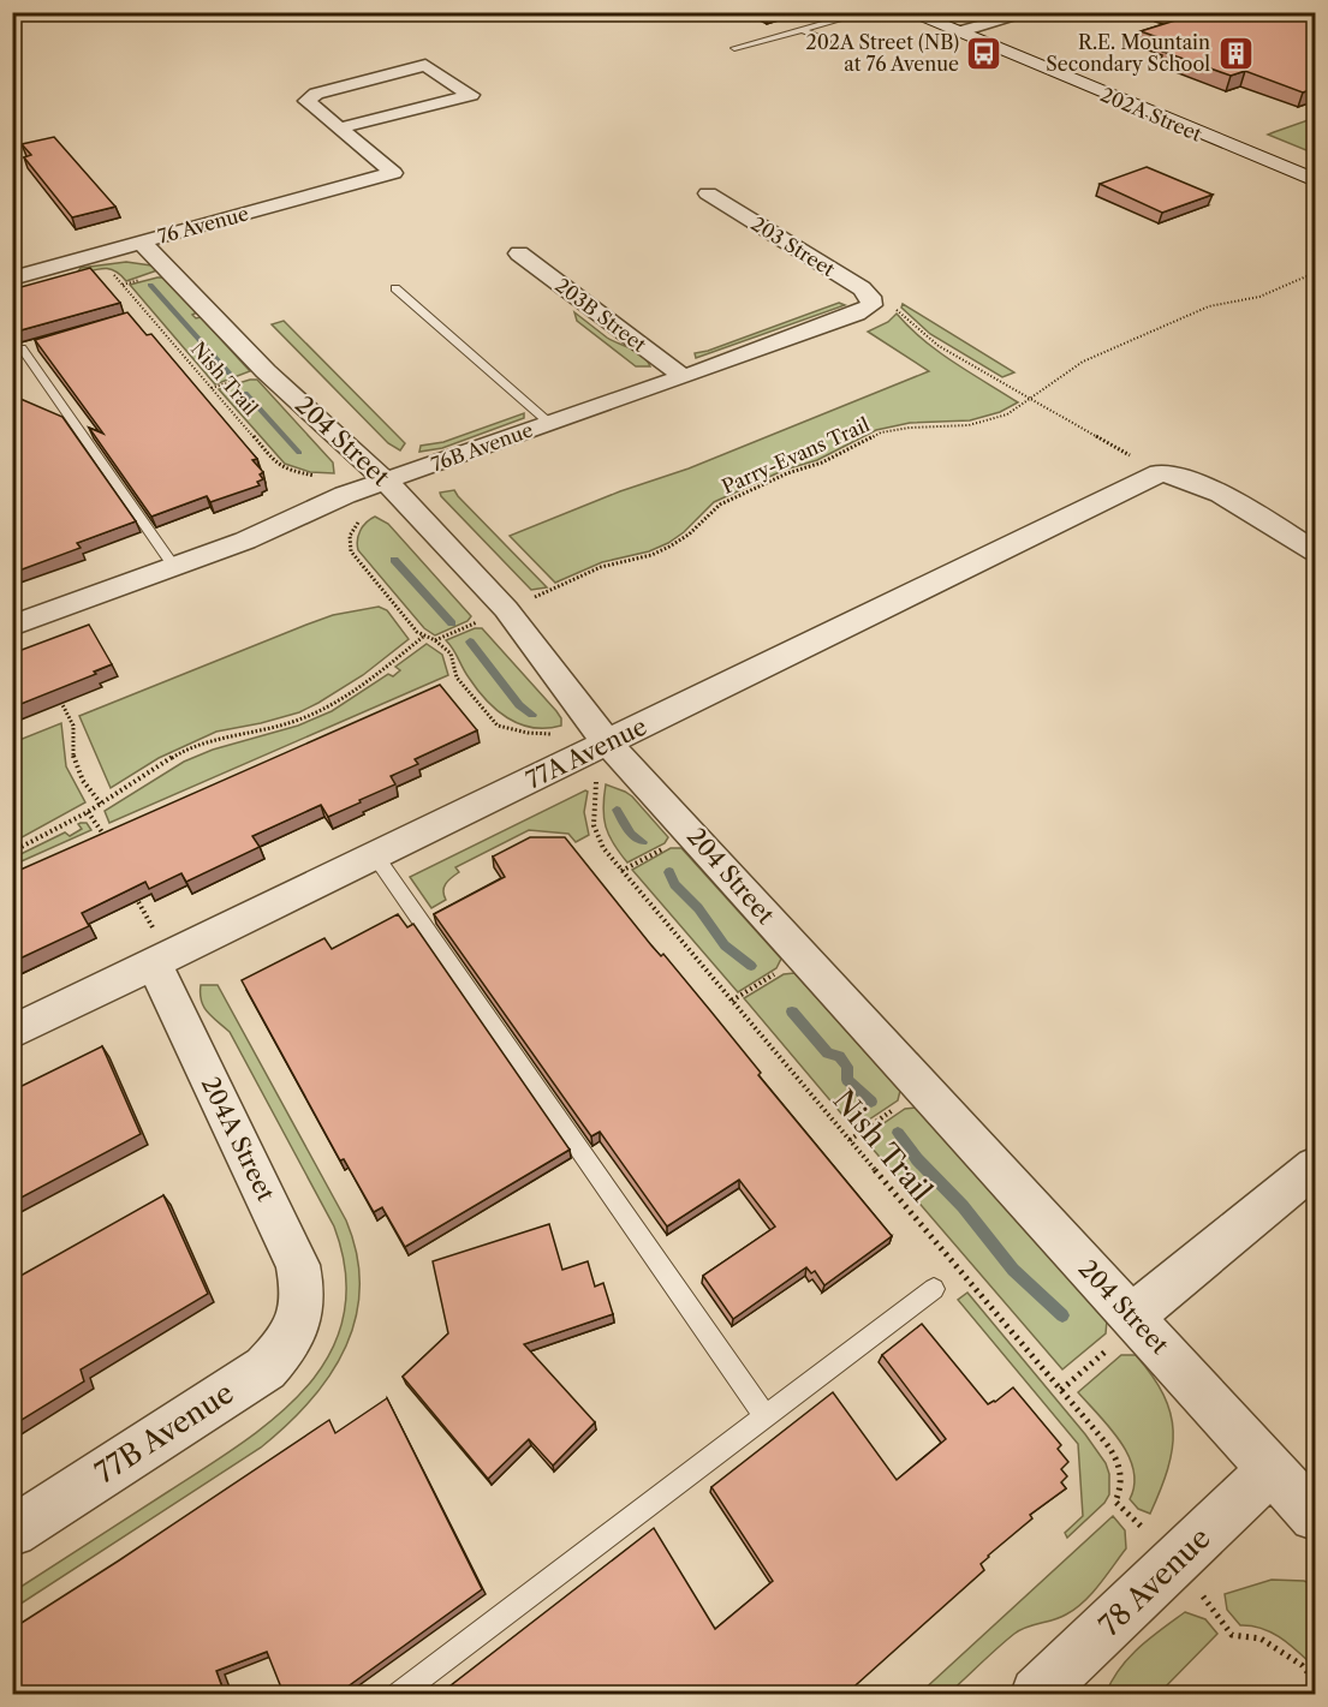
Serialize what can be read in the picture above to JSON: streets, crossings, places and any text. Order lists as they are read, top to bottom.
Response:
{
  "streets": {
    "main road": ["202A Street"],
    "street": [
      "76 Avenue",
      "203 Street",
      "203B Street",
      "204 Street",
      "76B Avenue",
      "77A Avenue",
      "204A Street",
      "77B Avenue",
      "78 Avenue"
    ],
    "path": ["Nish Trail", "Parry-Evans Trail"]
  },
  "crossings": [
    ["76 Avenue", "204 Street"],
    ["203 Street", "76B Avenue"],
    ["203B Street", "76B Avenue"],
    ["204 Street", "76B Avenue"],
    ["204 Street", "77A Avenue"],
    ["204 Street", "78 Avenue"],
    ["77A Avenue", "204A Street"],
    ["204A Street", "77B Avenue"]
  ],
  "places": {
    "bus stop": ["202A Street (NB) at 76 Avenue"],
    "building": ["R.E. Mountain Secondary School"]
  }
}
